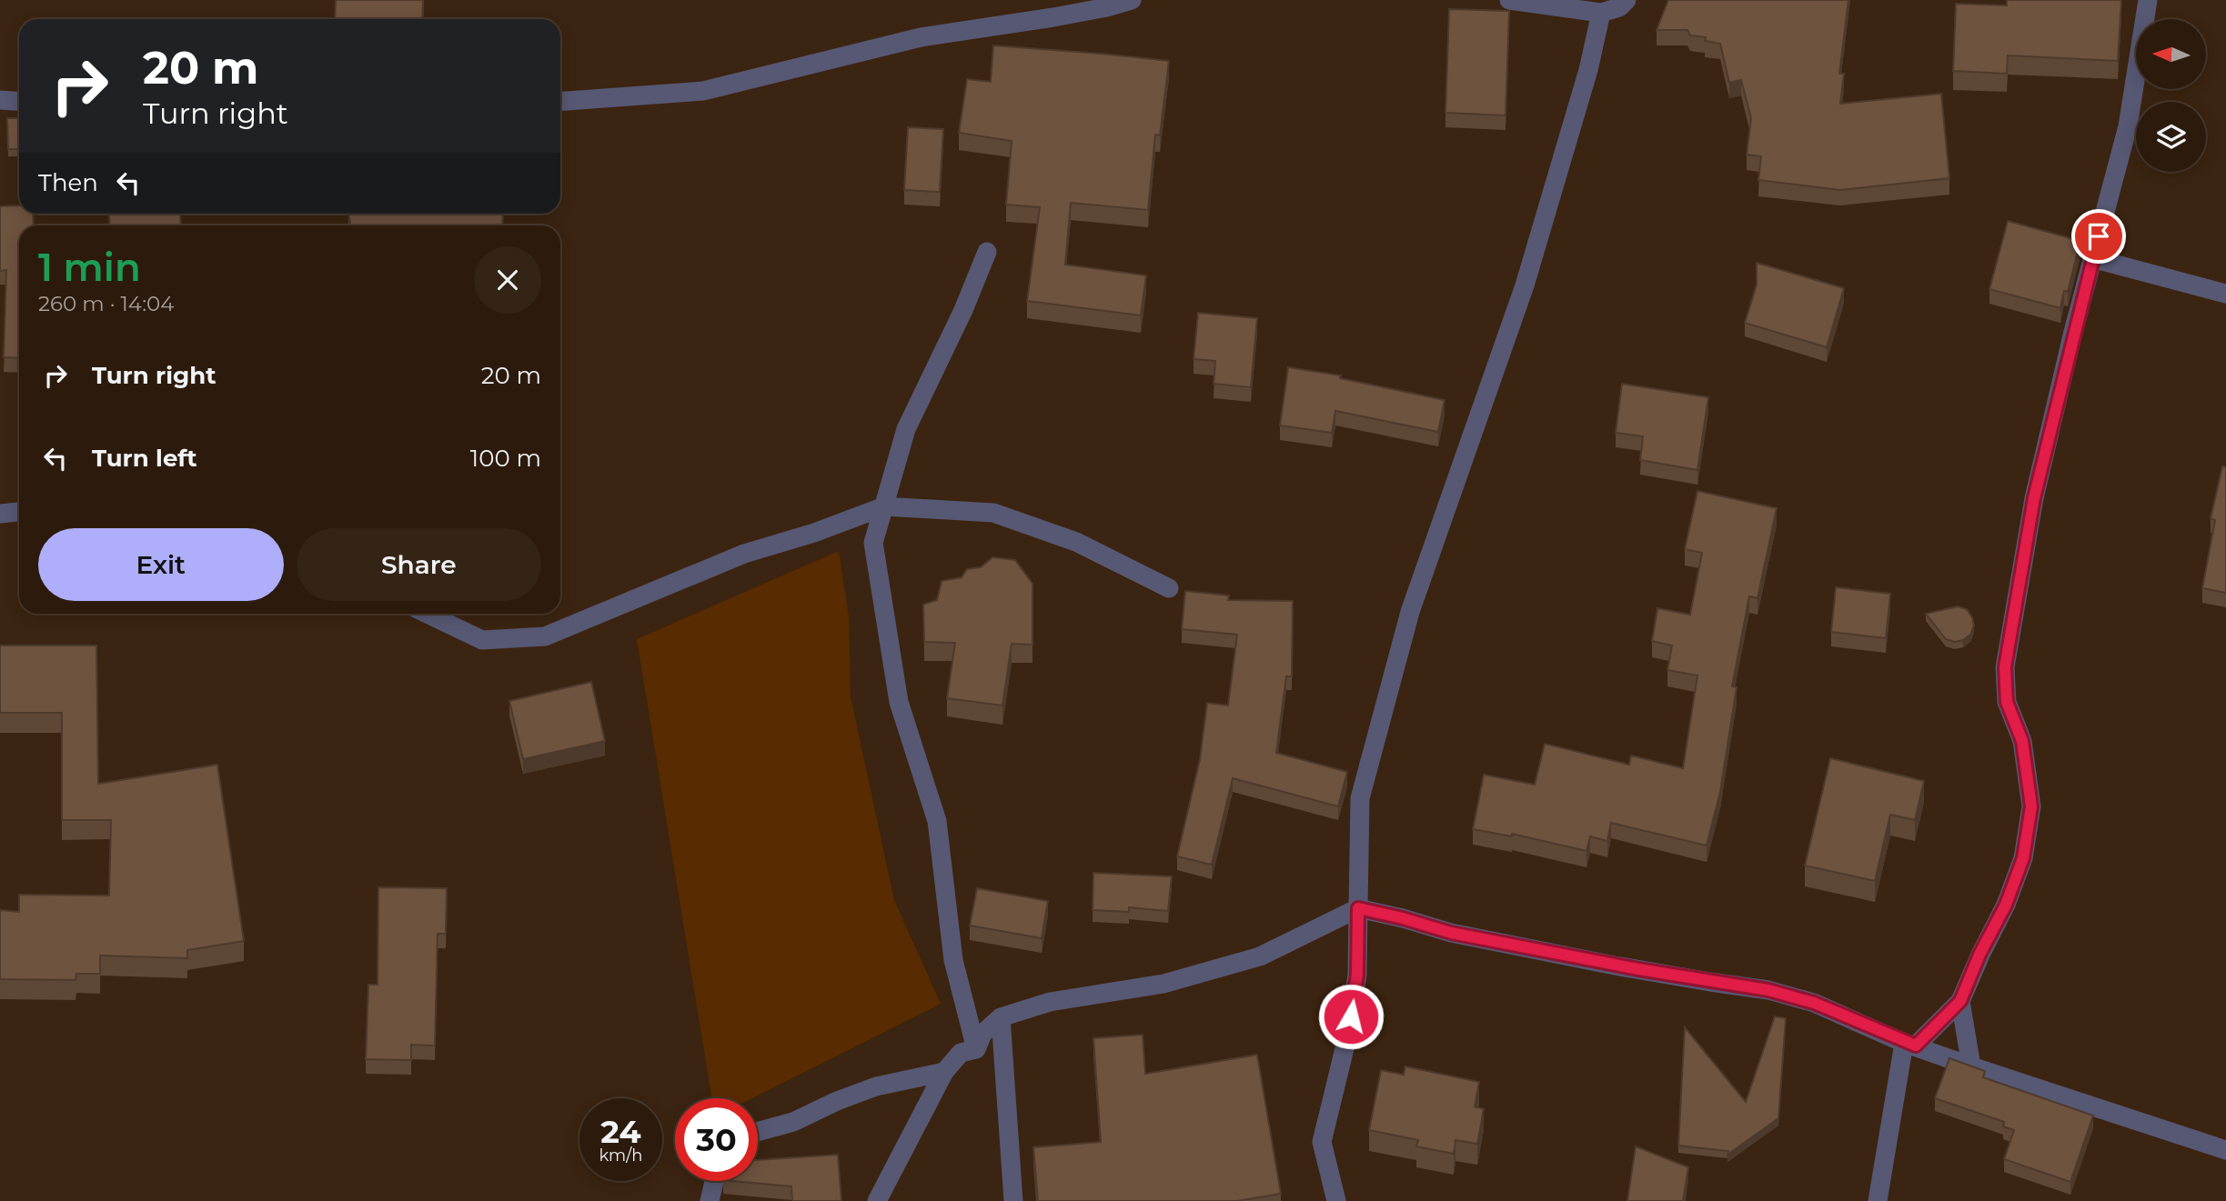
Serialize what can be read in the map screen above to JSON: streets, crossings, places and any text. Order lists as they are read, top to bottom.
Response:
{
  "north": "left",
  "page": {
    "turn": ["20 m", "Turn right"],
    "then": "Then",
    "heading": ["1 min", "260 m · 14:04"],
    "list": [
      {
        "name": "Turn right",
        "value": "20 m"
      },
      {
        "name": "Turn left",
        "value": "100 m"
      }
    ],
    "buttons": ["Exit", "Share"],
    "speed": "24 km/h",
    "limit": "30"
  }
}
